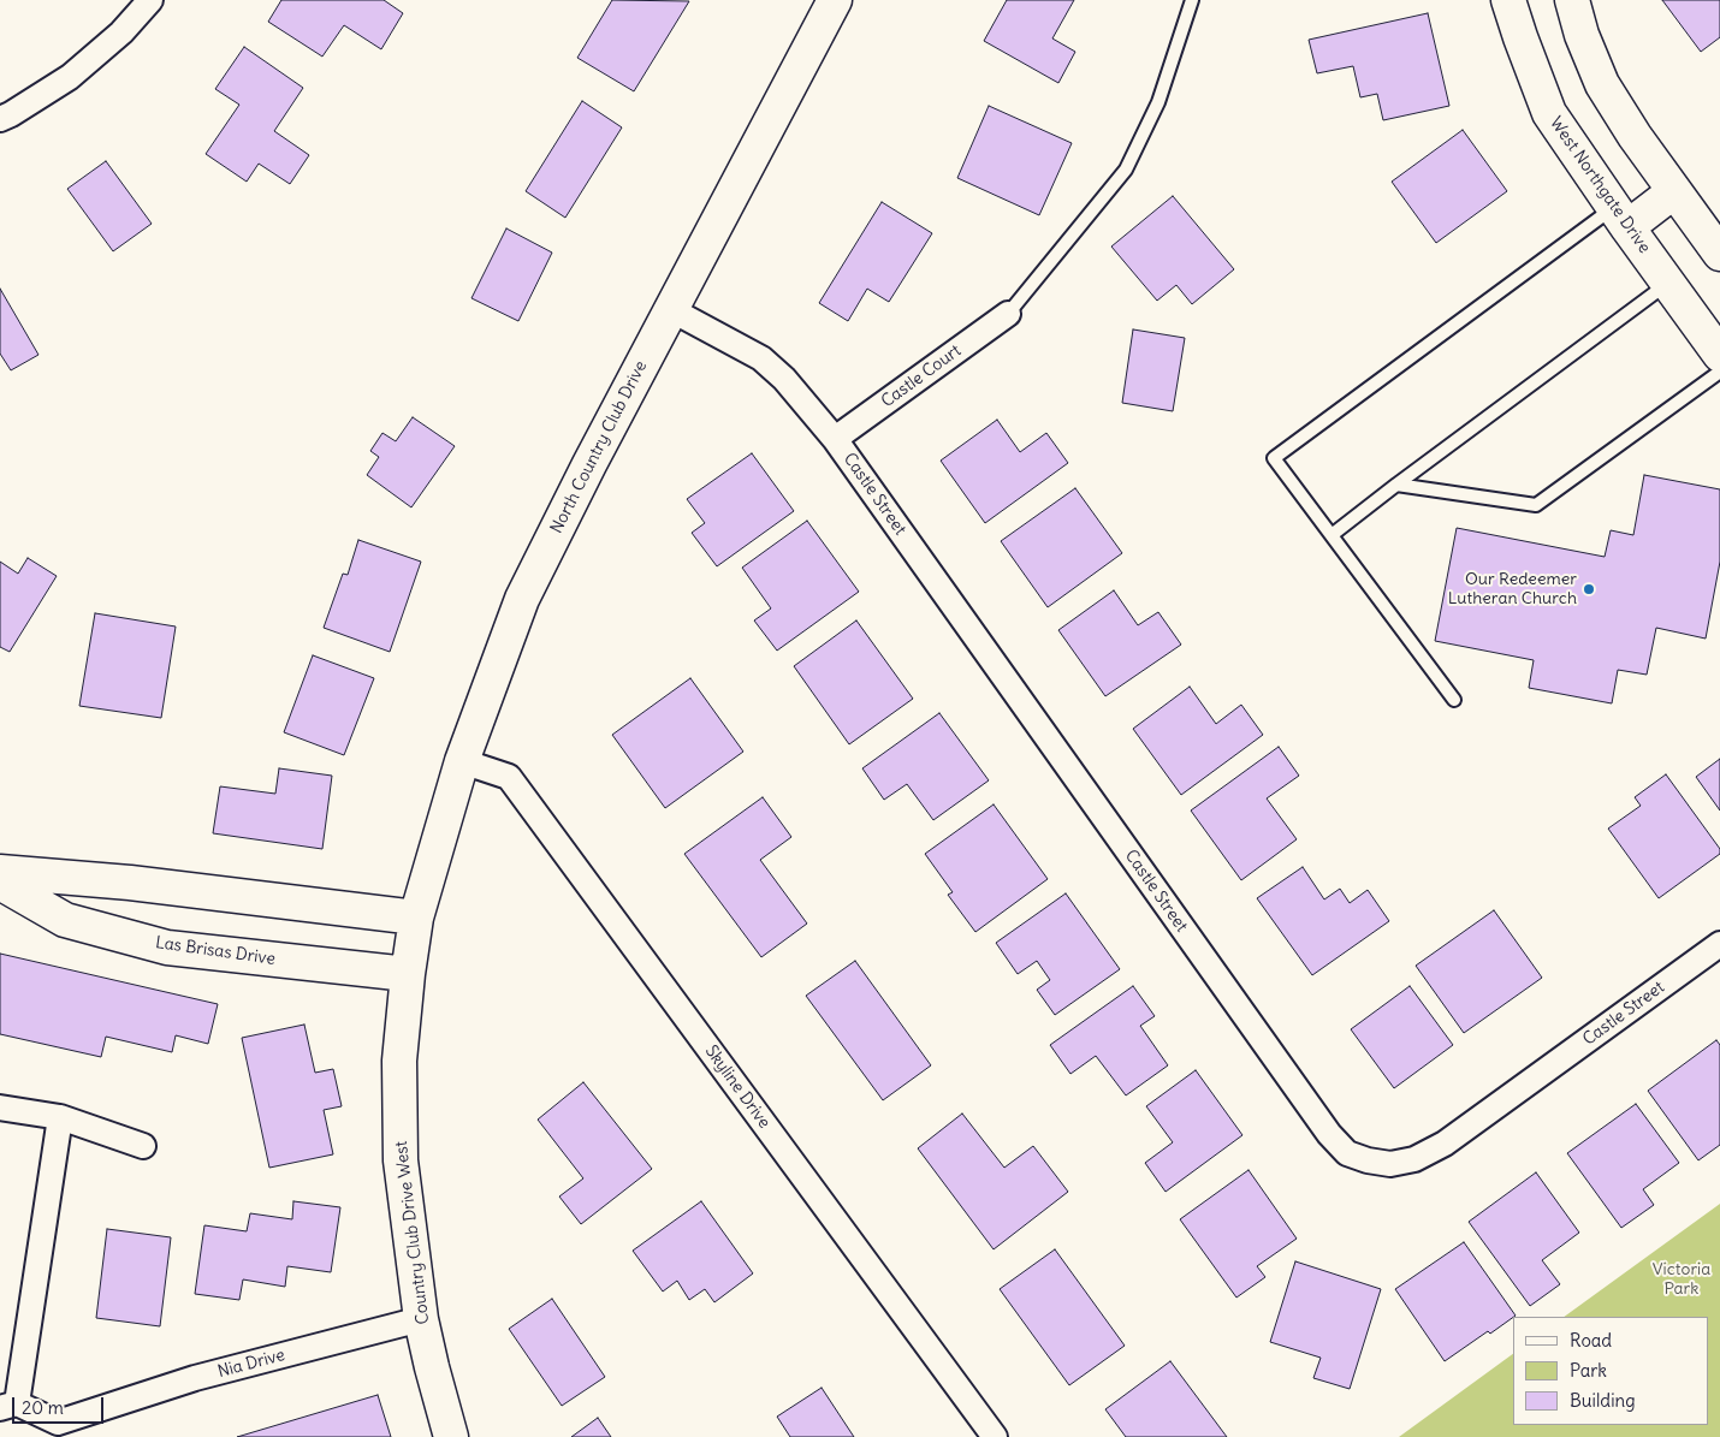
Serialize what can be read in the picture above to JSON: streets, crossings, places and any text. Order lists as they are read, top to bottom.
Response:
{
  "streets": {
    "street": [
      "West Northgate Drive",
      "Castle Court",
      "North Country Club Drive",
      "Castle Street",
      "Las Brisas Drive",
      "Skyline Drive",
      "Country Club Drive West",
      "Nia Drive"
    ]
  },
  "crossings": [
    ["Castle Court", "Castle Street"],
    ["North Country Club Drive", "Castle Street"],
    ["North Country Club Drive", "Skyline Drive"],
    ["North Country Club Drive", "Country Club Drive West"],
    ["Las Brisas Drive", "Country Club Drive West"],
    ["Country Club Drive West", "Nia Drive"]
  ],
  "parks": ["Victoria Park"],
  "places": ["Our Redeemer Lutheran Church"],
  "legend": ["Road", "Park", "Building"],
  "scale_bar": "20 m"
}
